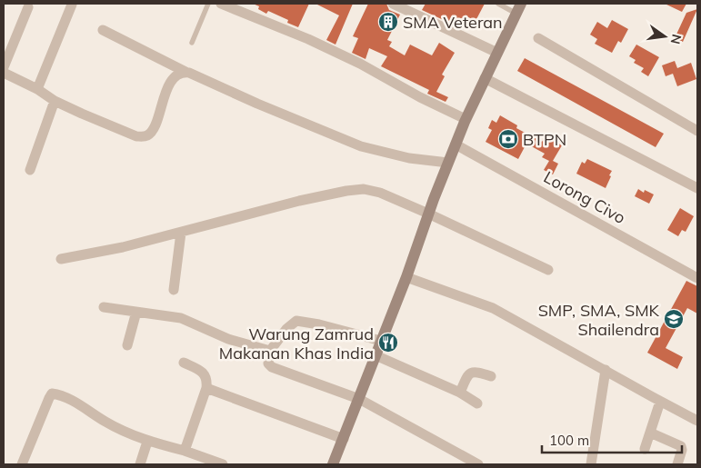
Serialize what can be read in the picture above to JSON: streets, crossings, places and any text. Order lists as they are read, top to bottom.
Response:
{
  "streets": {
    "street": ["Lorong Civo"]
  },
  "places": {
    "building": ["SMA Veteran"],
    "bank": ["BTPN"],
    "school or university": ["SMP, SMA, SMK Shailendra"],
    "restaurant": ["Warung Zamrud Makanan Khas India"]
  },
  "scale_bar": "100 m",
  "north": "right"
}
